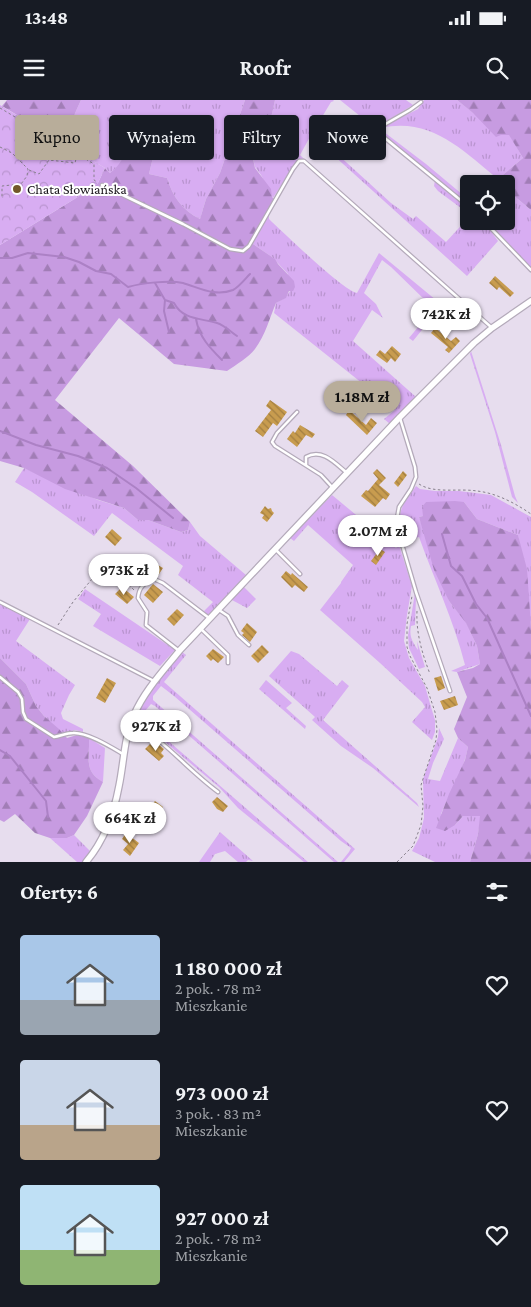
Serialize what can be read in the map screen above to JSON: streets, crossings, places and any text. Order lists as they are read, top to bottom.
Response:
{
  "places": ["Chata Słowiańska"],
  "page": {
    "status": "13:48",
    "header": "Roofr",
    "chip": [
      "Kupno",
      "Wynajem",
      "Filtry",
      "Nowe"
    ],
    "price": [
      "742K zł",
      "1.18M zł",
      "2.07M zł",
      "973K zł",
      "927K zł",
      "664K zł"
    ],
    "heading": "Oferty: 6",
    "list": [
      {
        "name": "1 180 000 zł",
        "note": "2 pok. · 78 m² · Mieszkanie"
      },
      {
        "name": "973 000 zł",
        "note": "3 pok. · 83 m² · Mieszkanie"
      },
      {
        "name": "927 000 zł",
        "note": "2 pok. · 78 m² · Mieszkanie"
      }
    ]
  }
}
